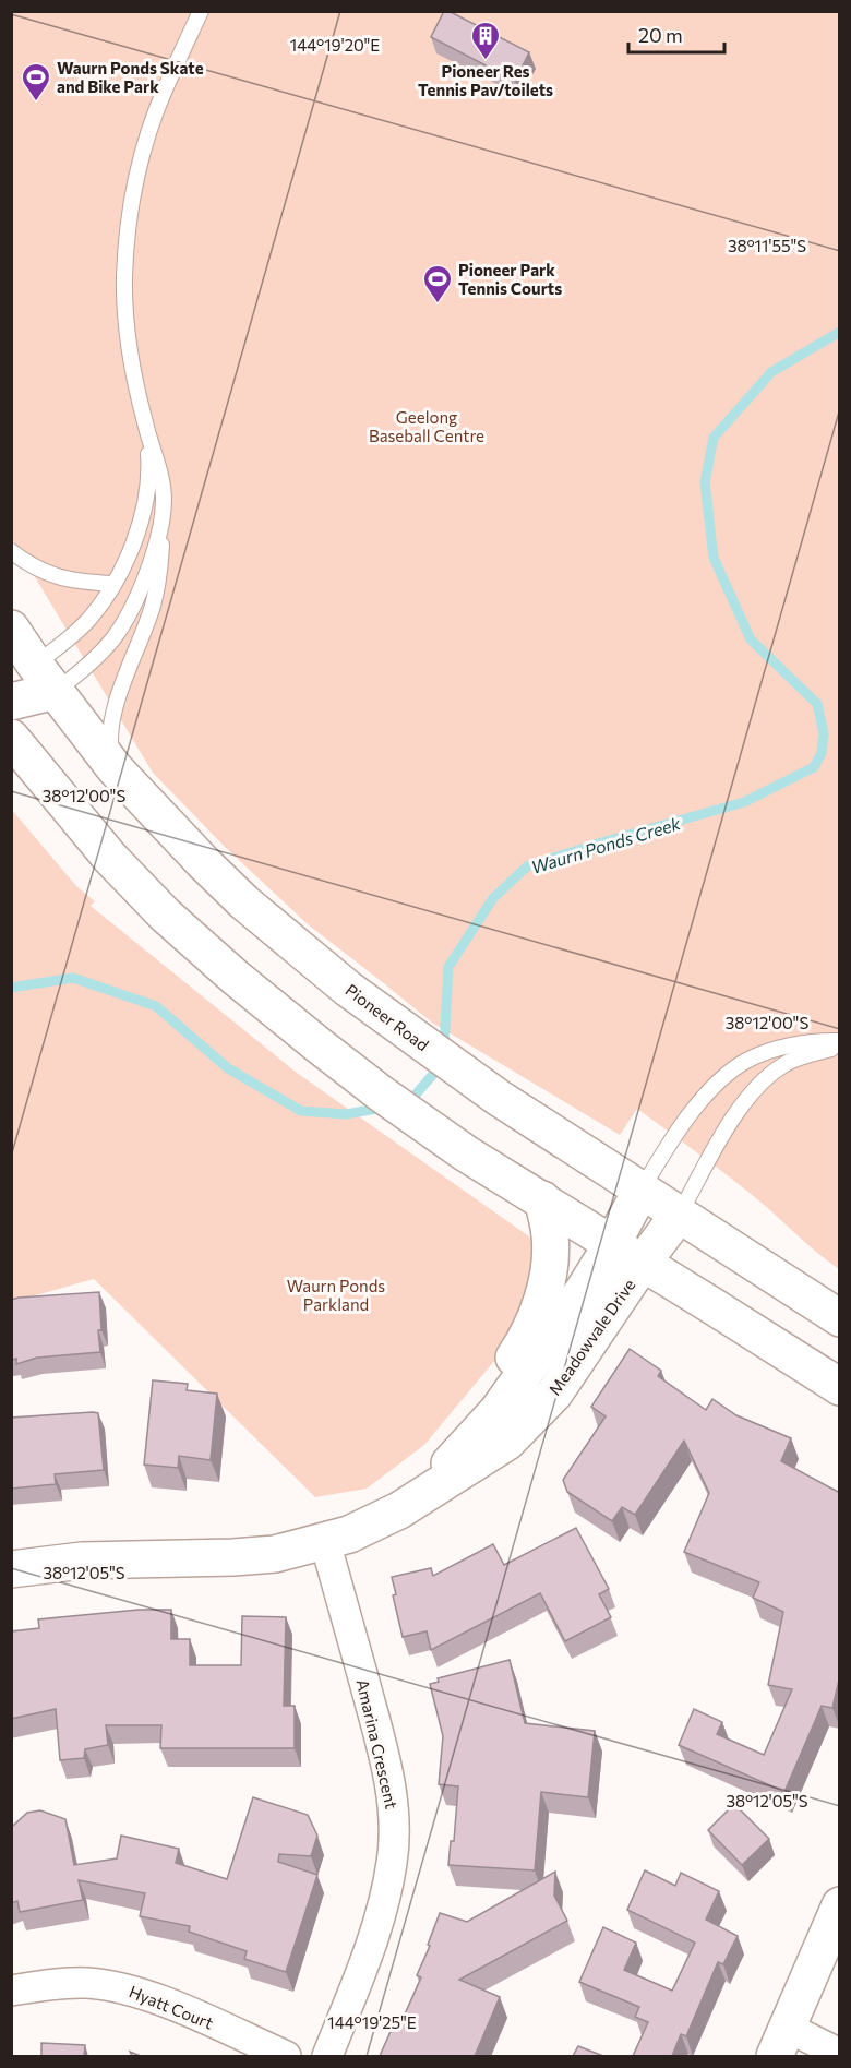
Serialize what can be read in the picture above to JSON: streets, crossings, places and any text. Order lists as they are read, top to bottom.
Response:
{
  "streets": {
    "main road": ["Pioneer Road", "Meadowvale Drive"],
    "street": ["Amarina Crescent", "Hyatt Court"]
  },
  "crossings": [
    ["Pioneer Road", "Meadowvale Drive"],
    ["Meadowvale Drive", "Amarina Crescent"]
  ],
  "water": ["Waurn Ponds Creek"],
  "parks": ["Geelong Baseball Centre", "Waurn Ponds Parkland"],
  "places": {
    "building": ["Pioneer Res Tennis Pav/toilets"],
    "sports": ["Waurn Ponds Skate and Bike Park", "Pioneer Park Tennis Courts"]
  },
  "scale_bar": "20 m",
  "coordinates": [
    "144°19'20\"E",
    "38°11'55\"S",
    "38°12'00\"S",
    "38°12'05\"S",
    "144°19'25\"E"
  ]
}
